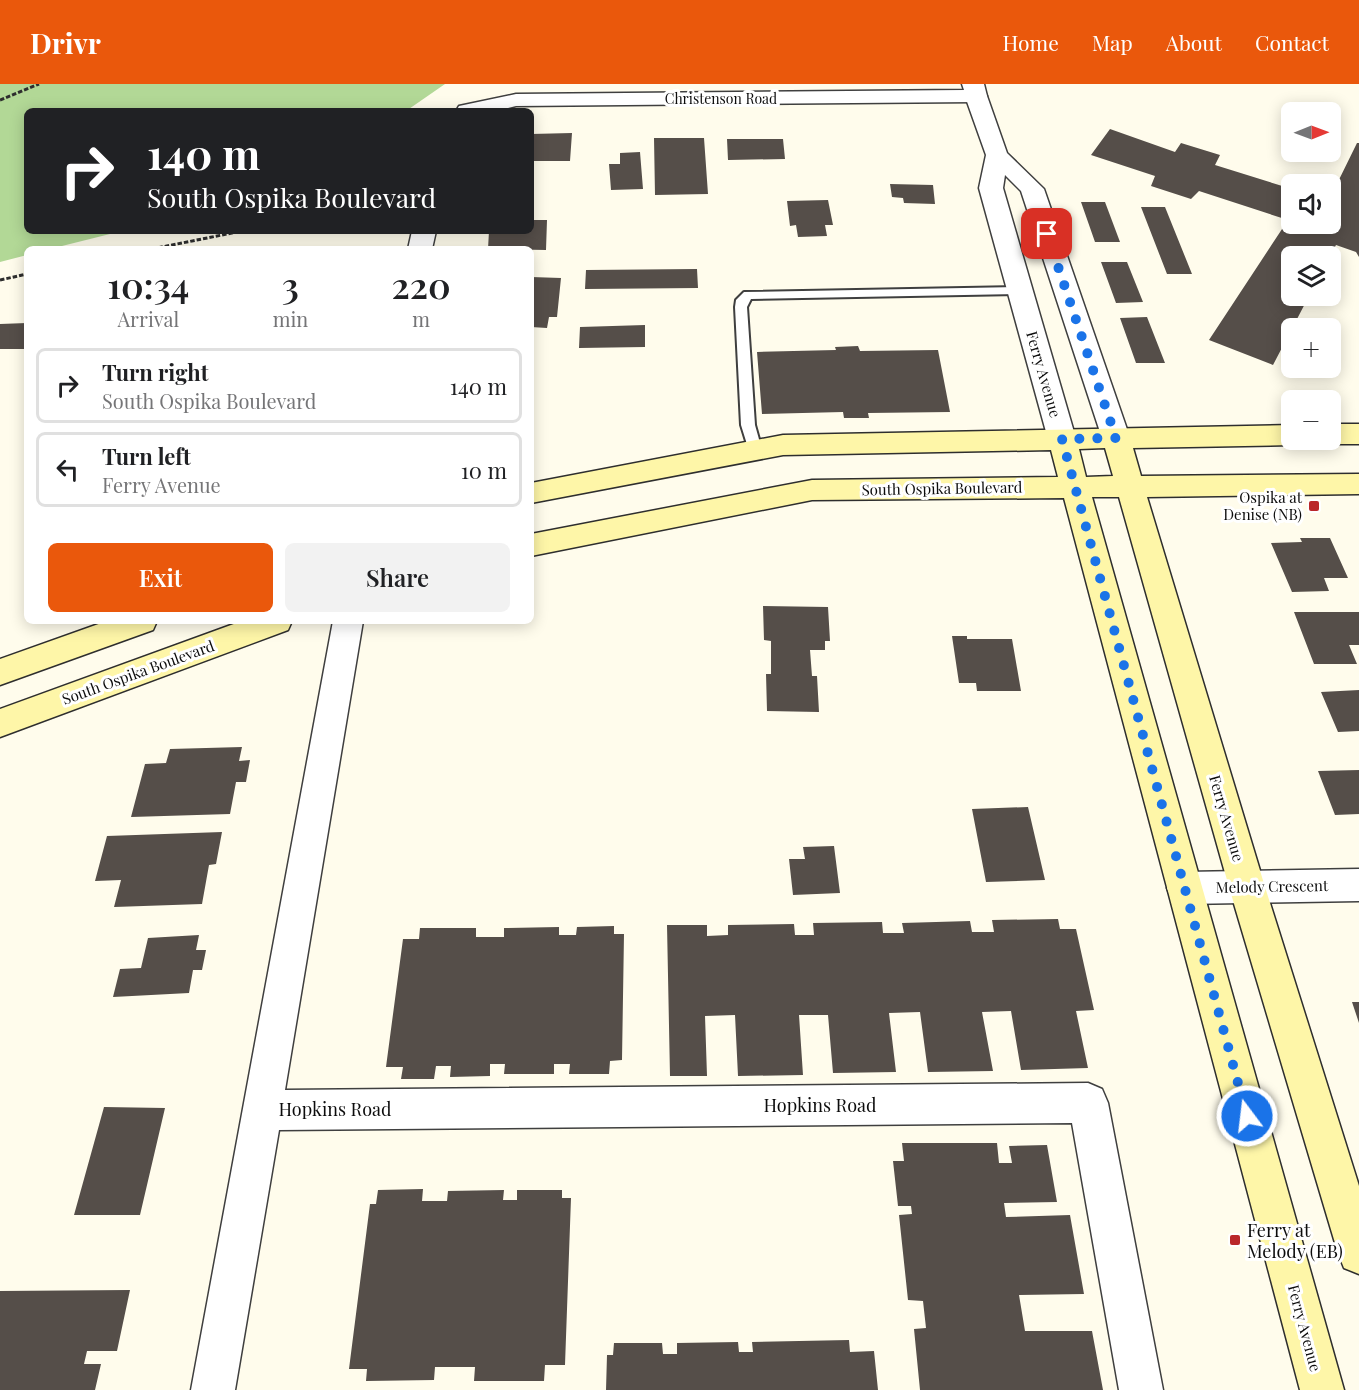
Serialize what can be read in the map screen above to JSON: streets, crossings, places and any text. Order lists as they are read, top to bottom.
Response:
{
  "streets": {
    "main road": ["Ferry Avenue", "South Ospika Boulevard"],
    "street": ["Christenson Road", "Melody Crescent", "Hopkins Road"]
  },
  "crossings": [
    ["Christenson Road", "Ferry Avenue"],
    ["Ferry Avenue", "South Ospika Boulevard"],
    ["Ferry Avenue", "Melody Crescent"]
  ],
  "places": {
    "transit": ["Ospika at Denise (NB)", "Ferry at Melody (EB)"]
  },
  "north": "right",
  "page": {
    "header": "Drivr",
    "nav": [
      "Home",
      "Map",
      "About",
      "Contact"
    ],
    "map_buttons": ["+", "−"],
    "turn": ["140 m", "South Ospika Boulevard"],
    "eta": [
      "10:34",
      "Arrival",
      "3",
      "min",
      "220",
      "m"
    ],
    "list": [
      {
        "name": "Turn right",
        "note": "South Ospika Boulevard",
        "value": "140 m"
      },
      {
        "name": "Turn left",
        "note": "Ferry Avenue",
        "value": "10 m"
      }
    ],
    "buttons": ["Exit", "Share"]
  }
}
